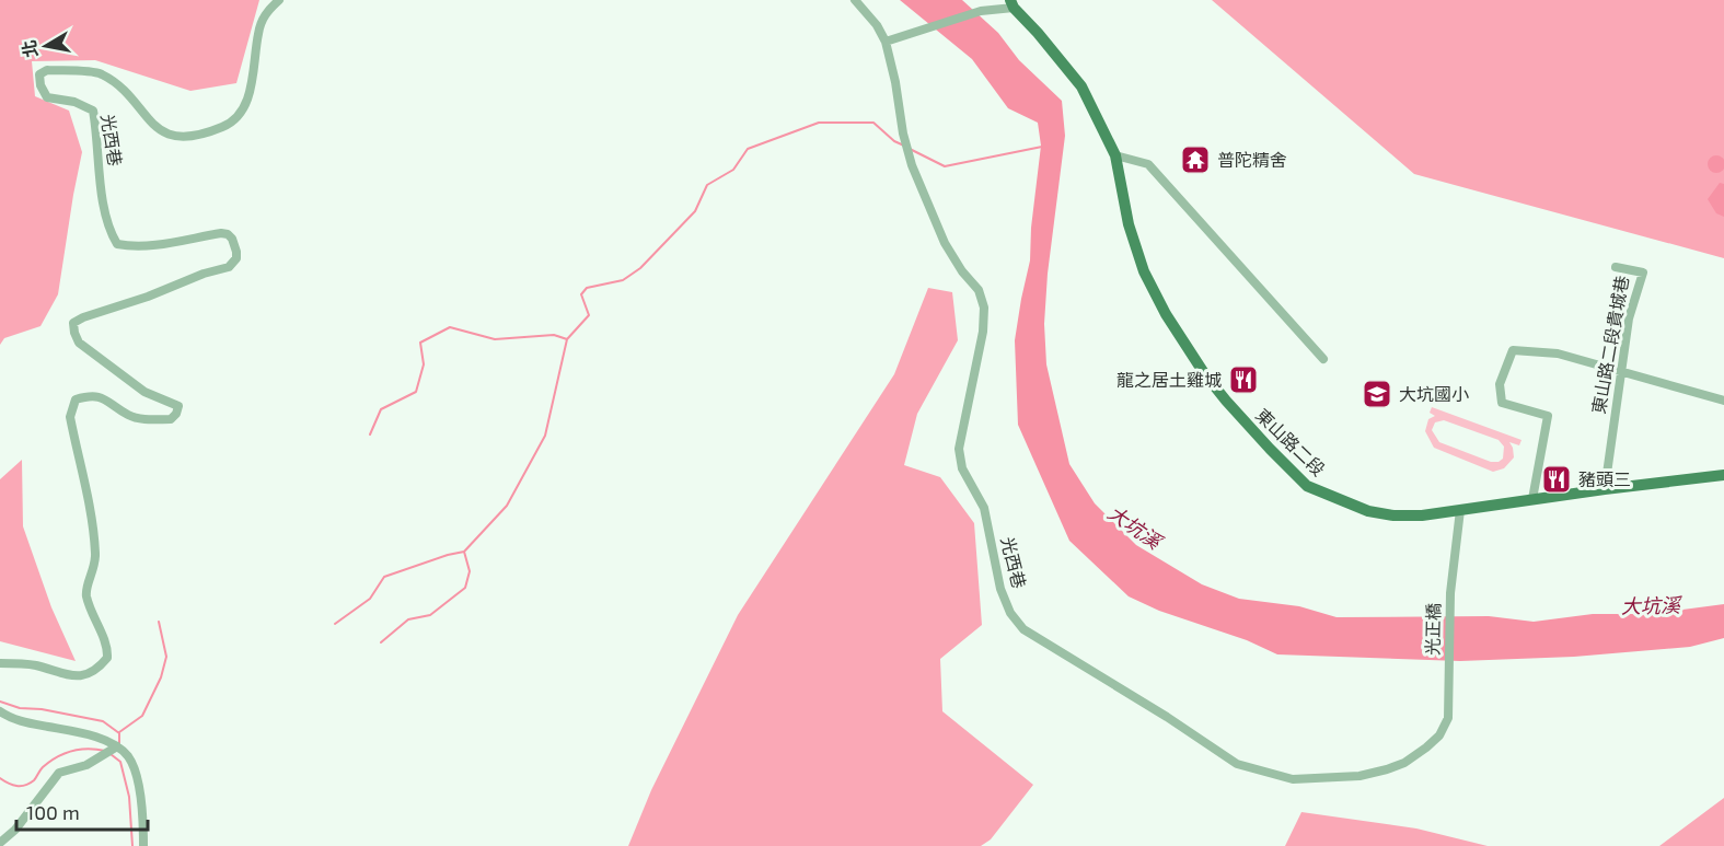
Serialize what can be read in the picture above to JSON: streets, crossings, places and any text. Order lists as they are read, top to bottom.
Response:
{
  "streets": {
    "main road": ["東山路二段"],
    "street": ["光西巷", "東山路二段貴城巷", "光正橋"]
  },
  "crossings": [
    ["光西巷", "光正橋"],
    ["東山路二段貴城巷", "東山路二段"],
    ["東山路二段", "光正橋"]
  ],
  "water": ["大坑溪"],
  "places": {
    "temple": ["普陀精舍"],
    "restaurant": ["龍之居土雞城", "豬頭三"],
    "school or university": ["大坑國小"]
  },
  "scale_bar": "100 m",
  "north": "left"
}
